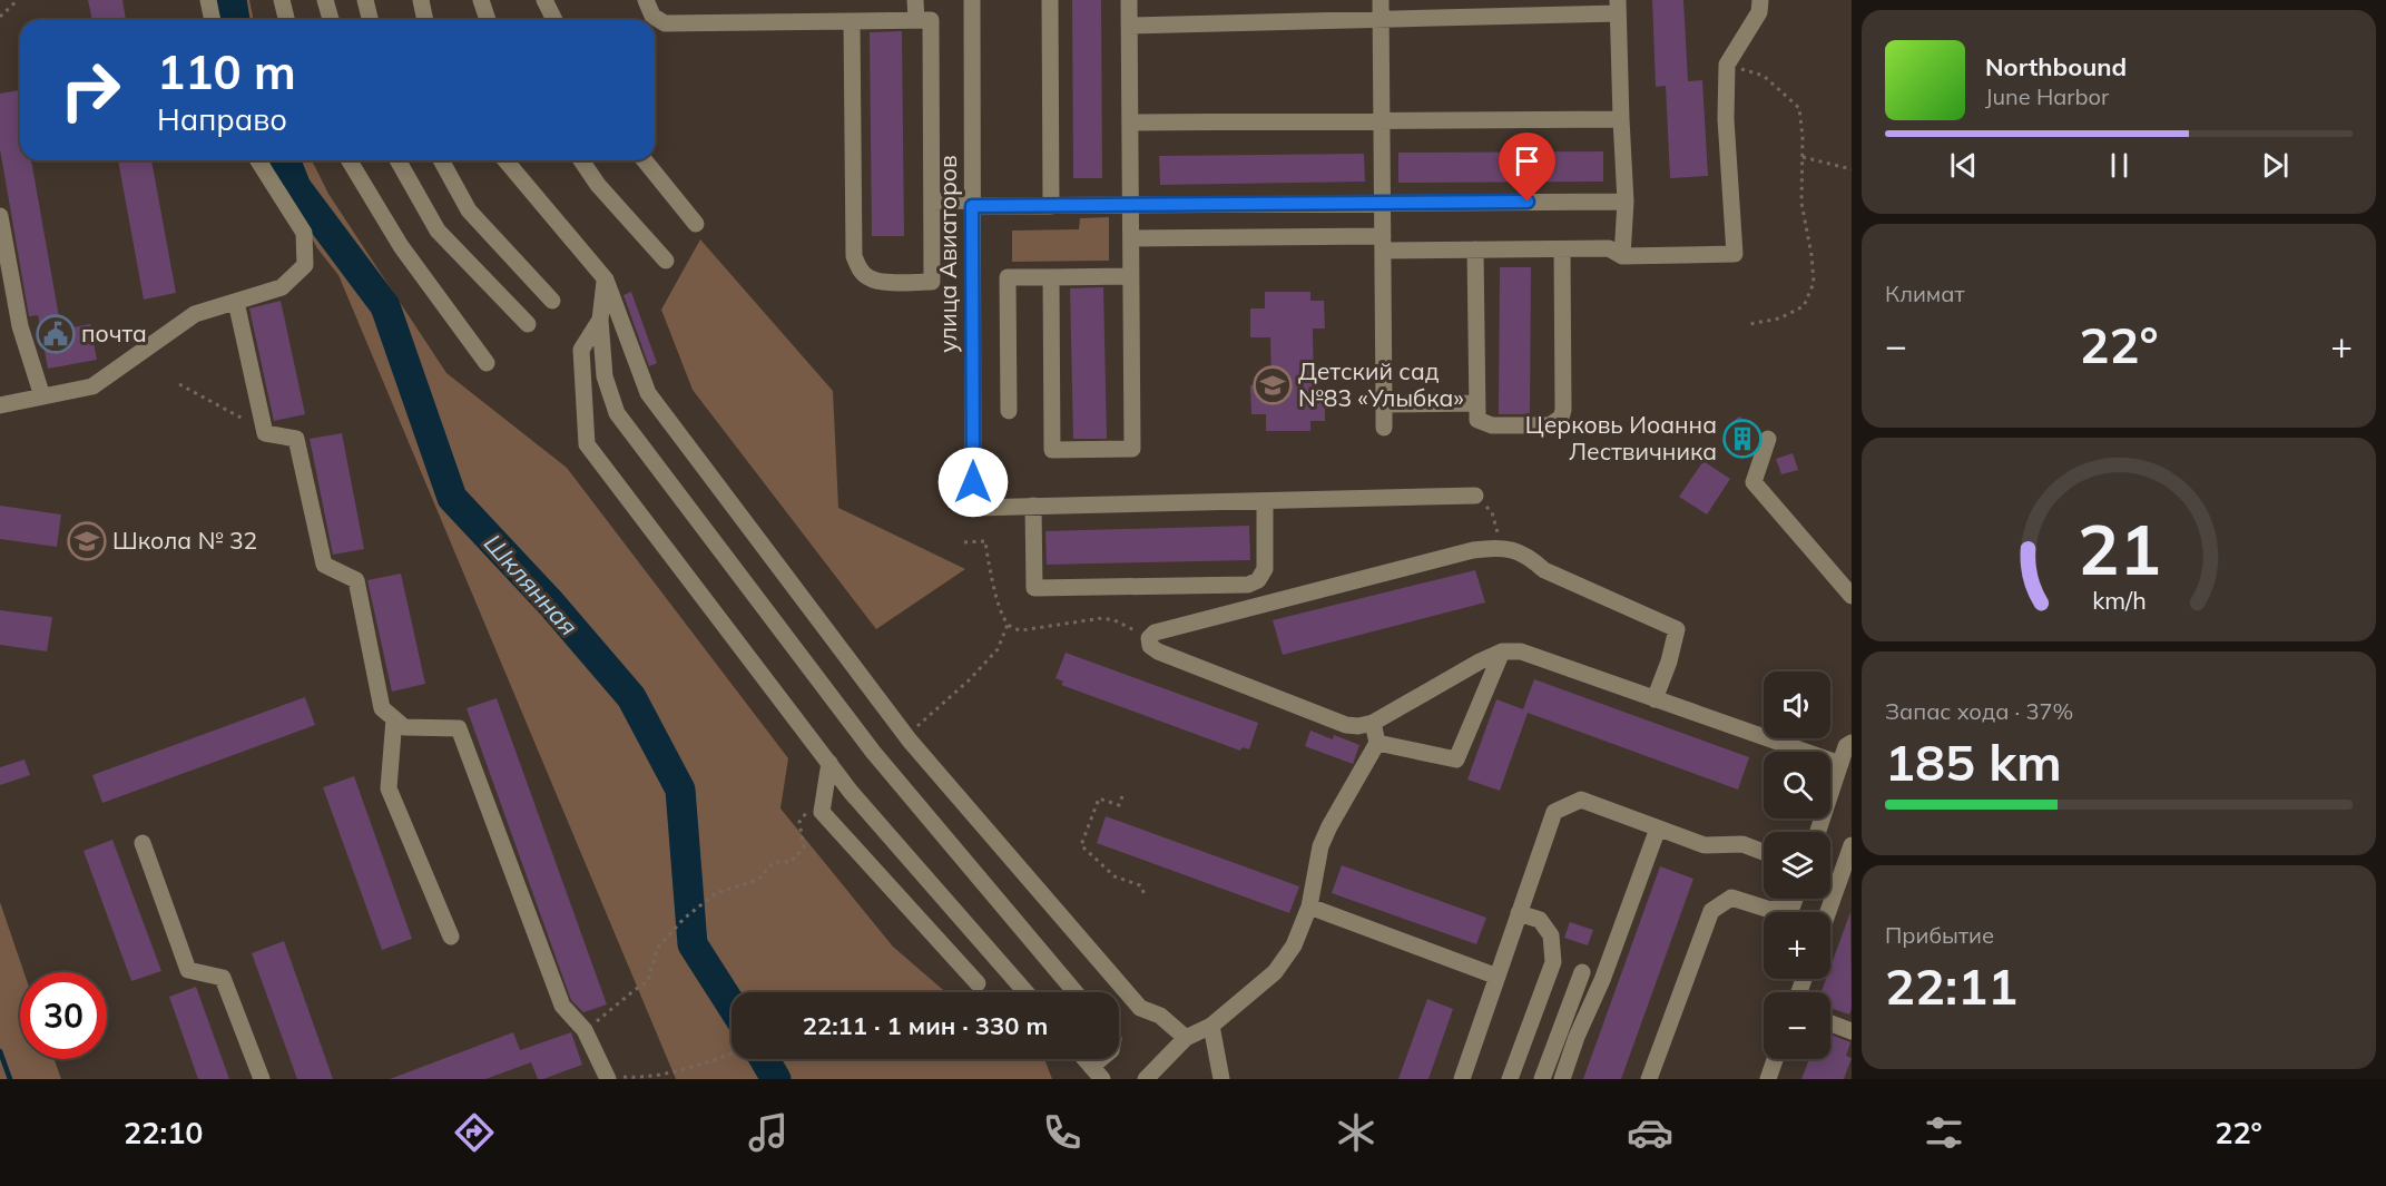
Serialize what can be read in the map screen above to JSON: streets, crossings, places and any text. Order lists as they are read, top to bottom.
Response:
{
  "streets": {
    "street": ["улица Авиаторов"]
  },
  "water": ["Шклянная"],
  "places": {
    "public building": ["почта"],
    "school or university": ["Детский сад №83 «Улыбка»", "Школа № 32"],
    "building": ["Церковь Иоанна Лествичника"]
  },
  "page": {
    "turn": ["110 m", "Направо"],
    "song": ["Northbound", "June Harbor"],
    "tile": [
      "Климат",
      ["Запас хода · 37%", "185 km"],
      ["Прибытие", "22:11"]
    ],
    "heat": ["−", "22°", "+"],
    "map_buttons": ["+", "−"],
    "limit": "30",
    "trip": "22:11 · 1 мин · 330 m",
    "tabs": ["22:10", "22°"],
    "gauge": ["21", "km/h"]
  }
}
